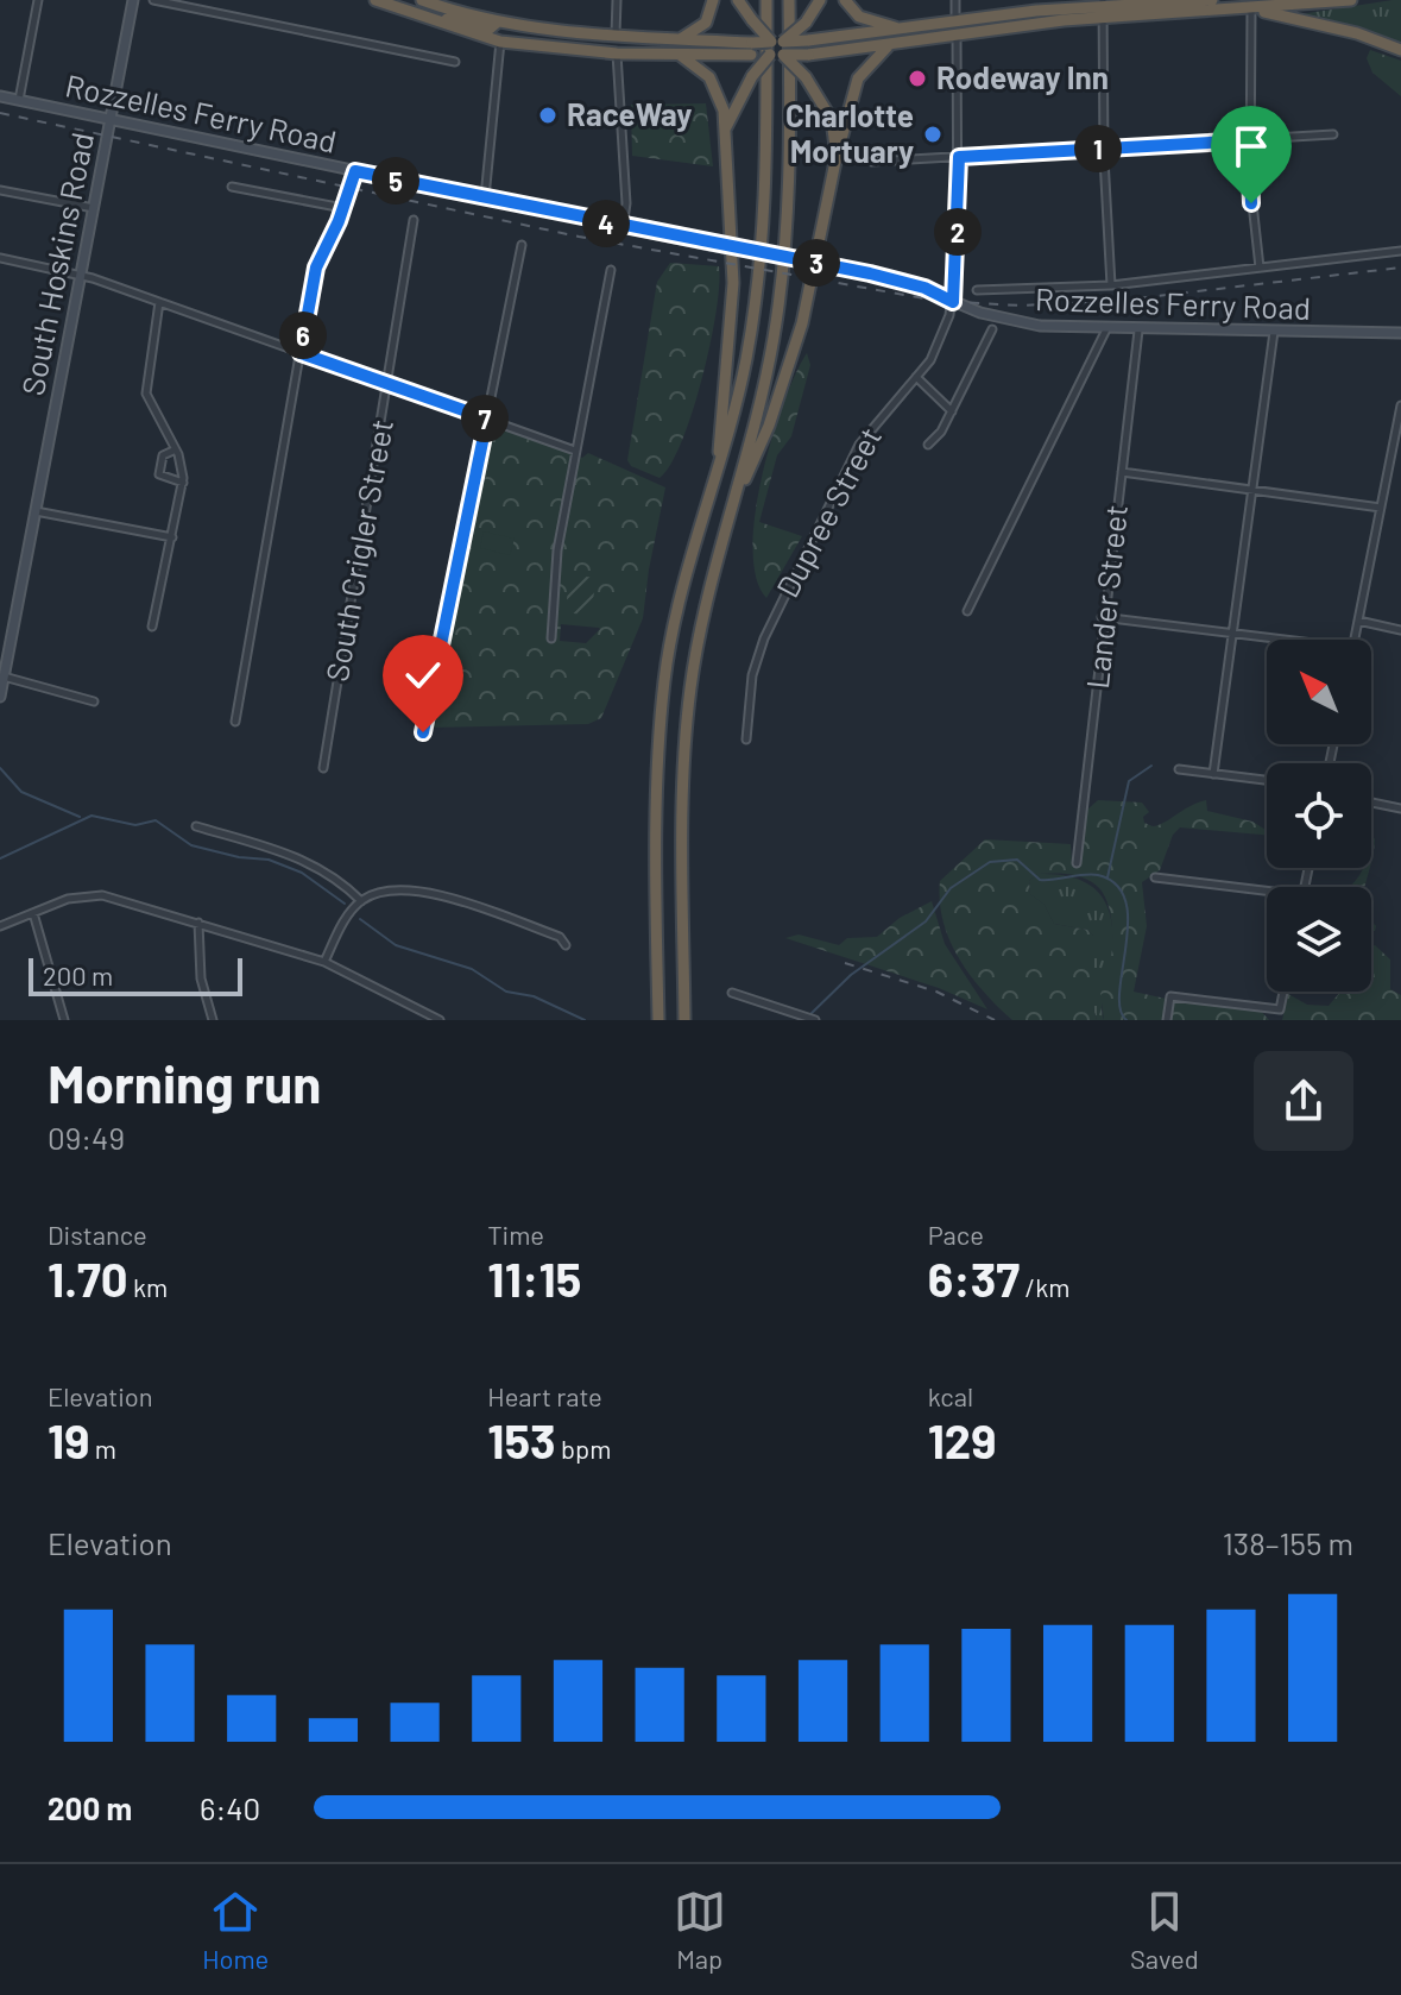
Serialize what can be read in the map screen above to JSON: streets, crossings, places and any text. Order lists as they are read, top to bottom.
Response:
{
  "streets": {
    "street": [
      "Rozzelles Ferry Road",
      "South Hoskins Road",
      "Dupree Street",
      "South Crigler Street",
      "Lander Street"
    ]
  },
  "crossings": [
    ["Rozzelles Ferry Road", "South Hoskins Road"],
    ["Rozzelles Ferry Road", "Dupree Street"],
    ["Rozzelles Ferry Road", "Lander Street"]
  ],
  "places": ["Rodeway Inn", "RaceWay", "Charlotte Mortuary"],
  "scale_bar": "200 m",
  "north": "top left",
  "page": {
    "pins": [
      "1",
      "5",
      "4",
      "2",
      "3",
      "6",
      "7"
    ],
    "scale": "200 m",
    "heading": ["Morning run", "09:49"],
    "stats": [
      ["Distance", "1.70 km"],
      ["Time", "11:15"],
      ["Pace", "6:37 /km"],
      ["Elevation", "19 m"],
      ["Heart rate", "153 bpm"],
      ["kcal", "129"]
    ],
    "chart": ["Elevation", "138–155 m"],
    "list": [
      {
        "name": "200 m",
        "note": "6:40"
      }
    ],
    "tabs": ["Home", "Map", "Saved"]
  }
}
